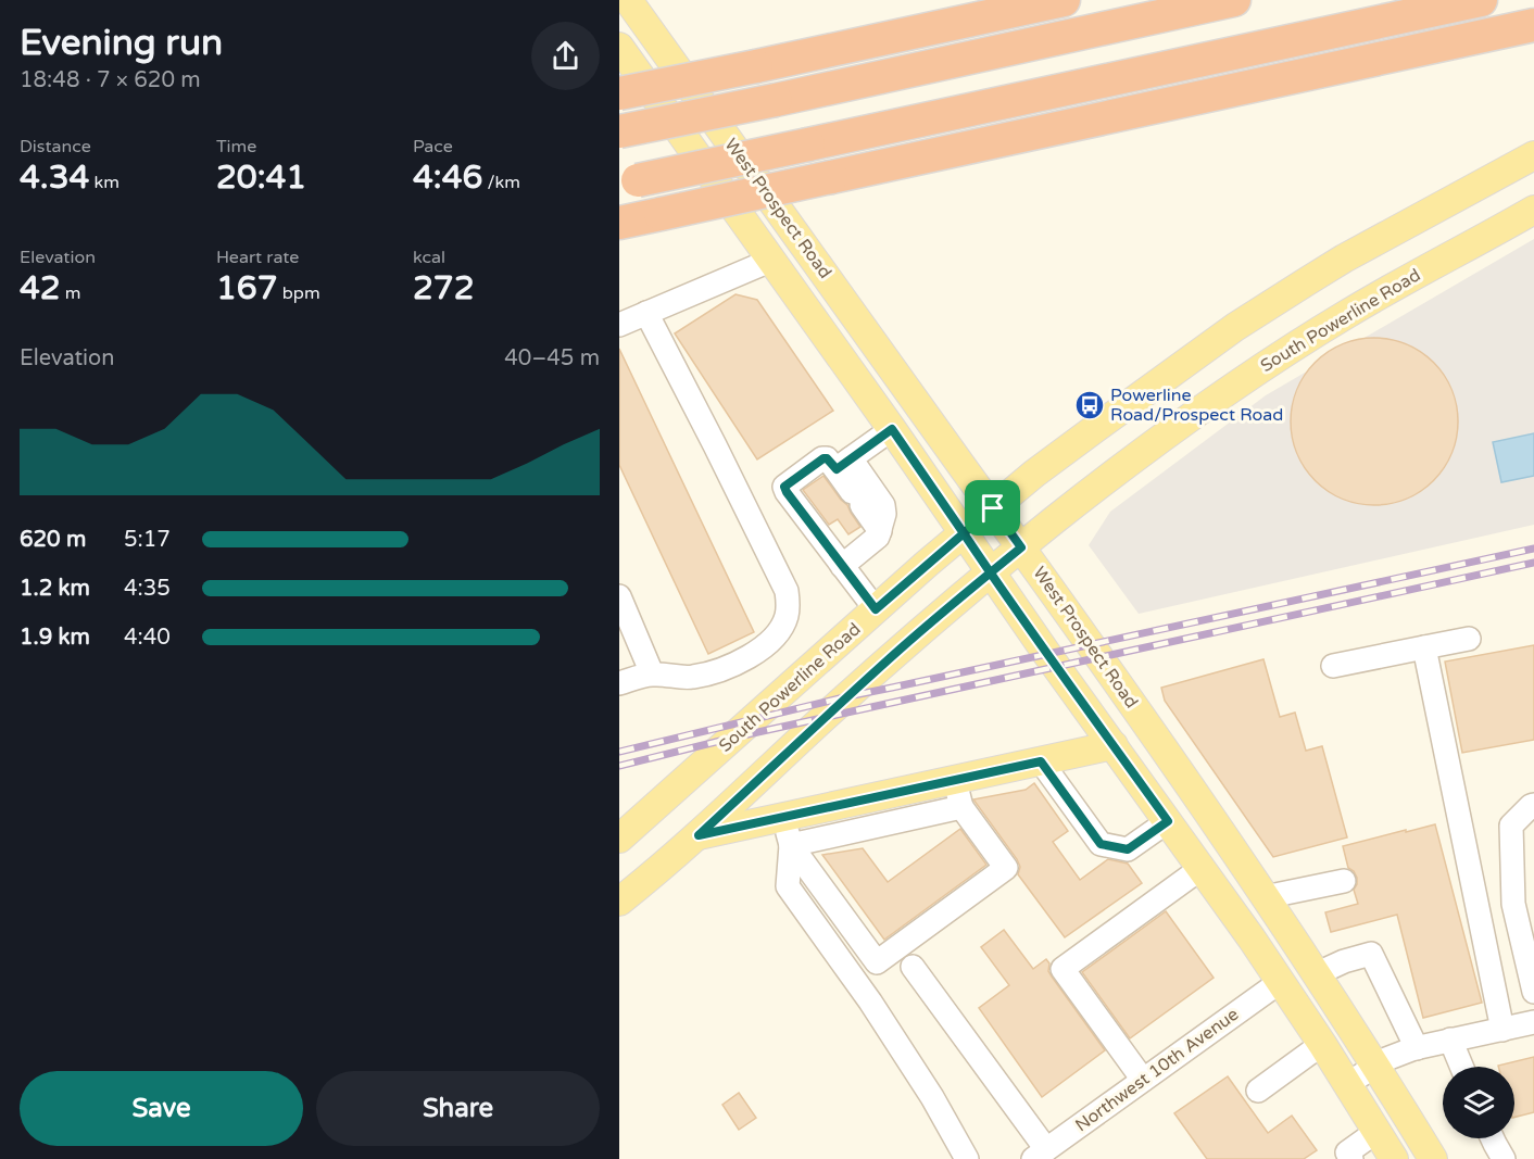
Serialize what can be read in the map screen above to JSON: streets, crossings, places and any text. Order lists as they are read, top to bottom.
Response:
{
  "streets": {
    "main road": ["West Prospect Road", "South Powerline Road"],
    "street": ["Northwest 10th Avenue"]
  },
  "crossings": [
    ["West Prospect Road", "South Powerline Road"],
    ["West Prospect Road", "Northwest 10th Avenue"]
  ],
  "places": {
    "bus stop": ["Powerline Road/Prospect Road"]
  },
  "page": {
    "heading": ["Evening run", "18:48 · 7 × 620 m"],
    "stats": [
      ["Distance", "4.34 km"],
      ["Time", "20:41"],
      ["Pace", "4:46 /km"],
      ["Elevation", "42 m"],
      ["Heart rate", "167 bpm"],
      ["kcal", "272"]
    ],
    "chart": ["Elevation", "40–45 m"],
    "list": [
      {
        "name": "620 m",
        "note": "5:17"
      },
      {
        "name": "1.2 km",
        "note": "4:35"
      },
      {
        "name": "1.9 km",
        "note": "4:40"
      }
    ],
    "buttons": ["Save", "Share"]
  }
}
